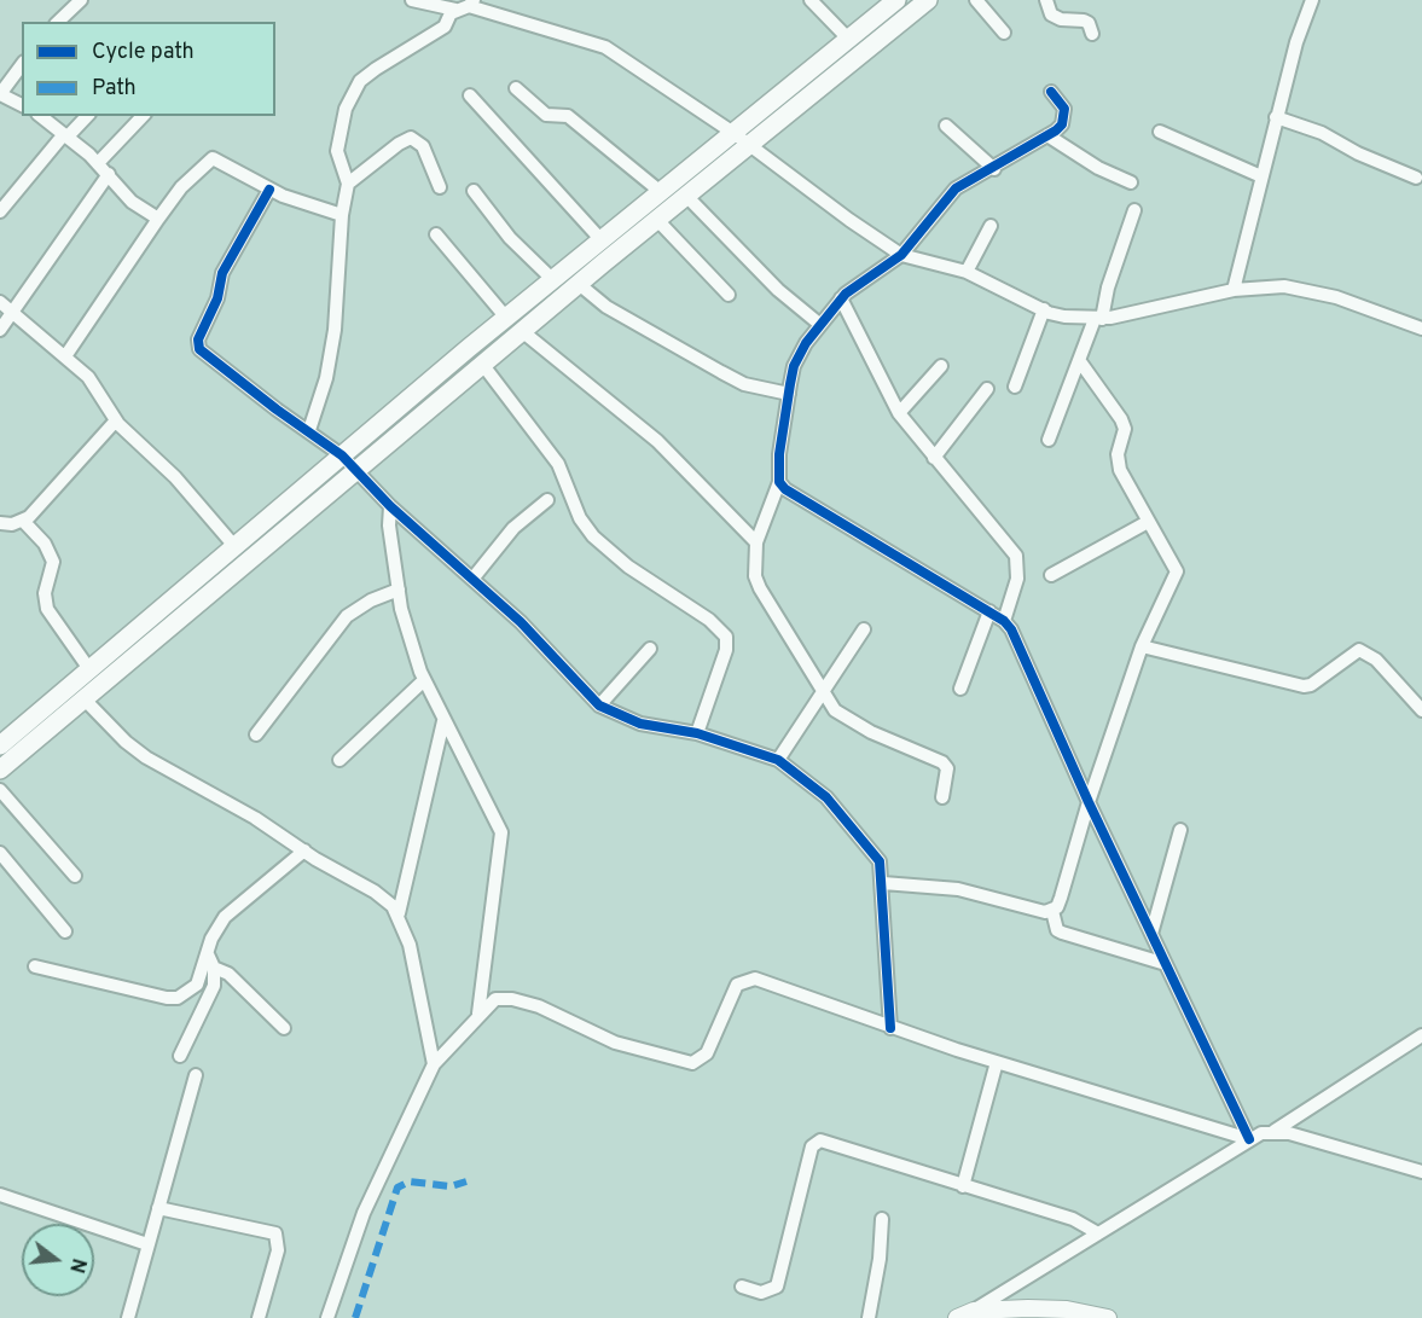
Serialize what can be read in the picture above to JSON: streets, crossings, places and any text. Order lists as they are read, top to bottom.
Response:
{
  "legend": ["Cycle path", "Path"],
  "north": "right"
}
